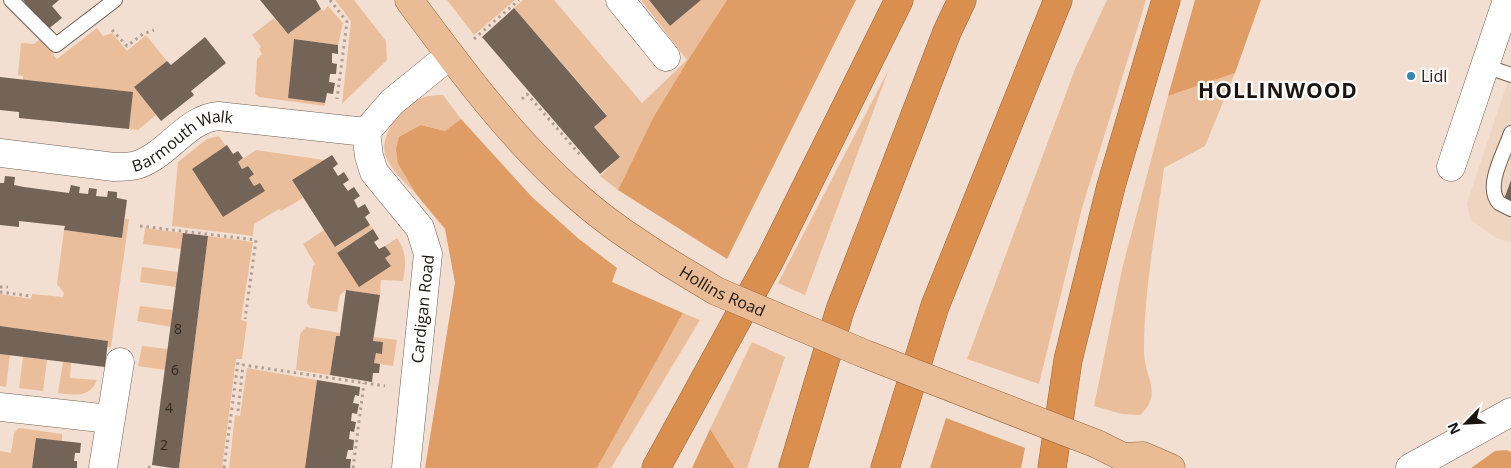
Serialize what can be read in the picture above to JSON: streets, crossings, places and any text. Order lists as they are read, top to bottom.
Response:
{
  "streets": {
    "main road": ["Hollins Road"],
    "street": ["Barmouth Walk", "Cardigan Road"]
  },
  "crossings": [
    ["Barmouth Walk", "Cardigan Road"]
  ],
  "districts": ["HOLLINWOOD"],
  "places": ["Lidl"],
  "house_numbers": [
    "8",
    "6",
    "4",
    "2"
  ],
  "north": "bottom left"
}
